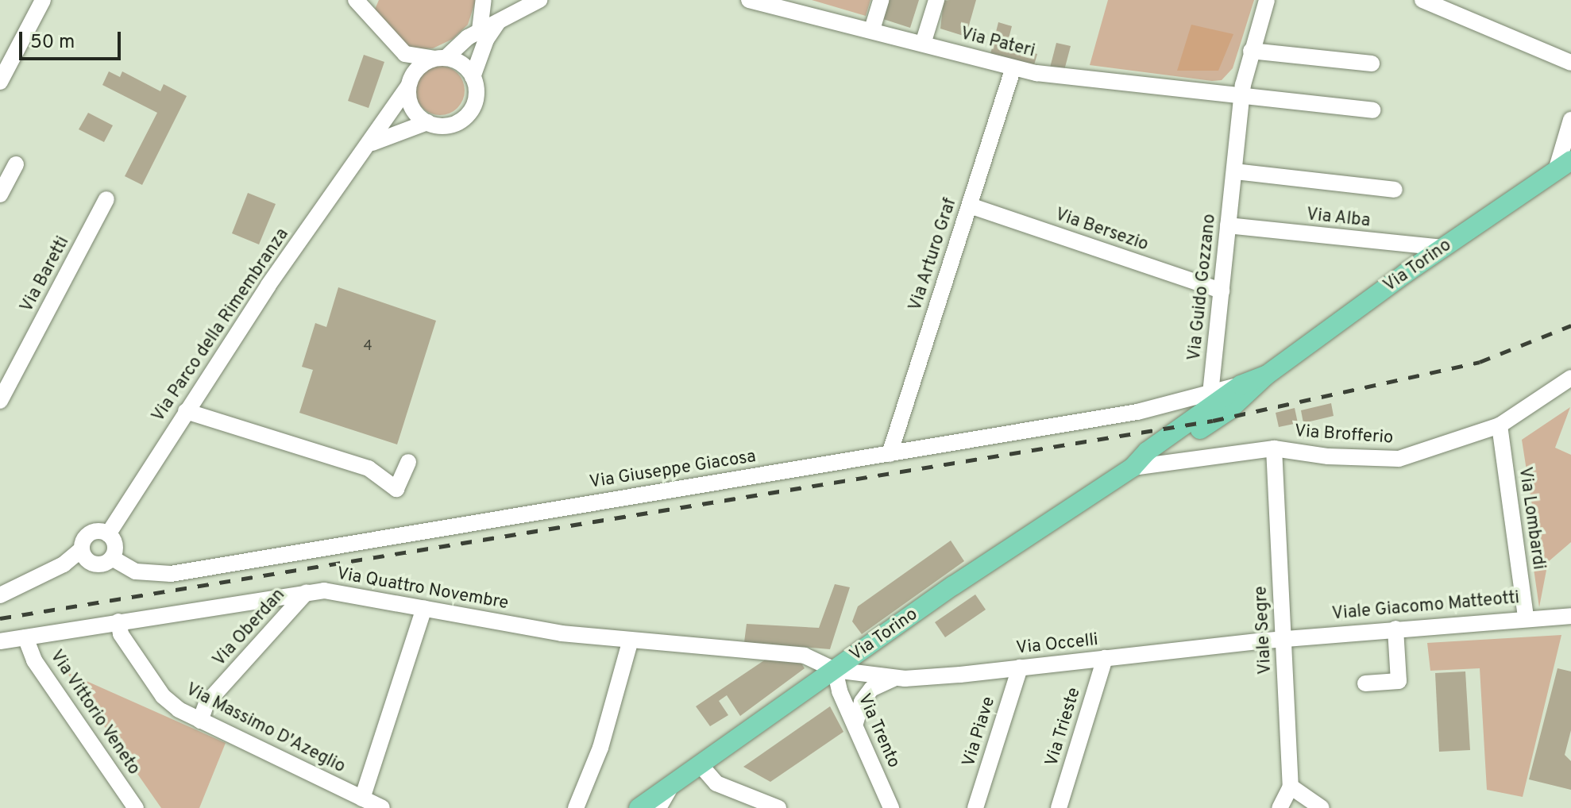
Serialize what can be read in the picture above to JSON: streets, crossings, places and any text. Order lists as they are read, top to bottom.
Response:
{
  "streets": {
    "main road": ["Via Torino"],
    "street": [
      "Via Pateri",
      "Via Alba",
      "Via Bersezio",
      "Via Arturo Graf",
      "Via Baretti",
      "Via Guido Gozzano",
      "Via Parco della Rimembranza",
      "Via Brofferio",
      "Via Giuseppe Giacosa",
      "Via Lombardi",
      "Via Quattro Novembre",
      "Viale Giacomo Matteotti",
      "Via Oberdan",
      "Viale Segre",
      "Via Occelli",
      "Via Vittorio Veneto",
      "Via Trieste",
      "Via Massimo D'Azeglio",
      "Via Trento",
      "Via Piave"
    ]
  },
  "crossings": [
    ["Via Pateri", "Via Arturo Graf"],
    ["Via Pateri", "Via Guido Gozzano"],
    ["Via Alba", "Via Torino"],
    ["Via Alba", "Via Guido Gozzano"],
    ["Via Bersezio", "Via Arturo Graf"],
    ["Via Bersezio", "Via Guido Gozzano"],
    ["Via Arturo Graf", "Via Giuseppe Giacosa"],
    ["Via Torino", "Via Guido Gozzano"],
    ["Via Torino", "Via Brofferio"],
    ["Via Torino", "Via Giuseppe Giacosa"],
    ["Via Torino", "Via Quattro Novembre"],
    ["Via Torino", "Via Occelli"],
    ["Via Torino", "Via Trento"],
    ["Via Guido Gozzano", "Via Giuseppe Giacosa"],
    ["Via Parco della Rimembranza", "Via Giuseppe Giacosa"],
    ["Via Brofferio", "Via Lombardi"],
    ["Via Brofferio", "Viale Segre"],
    ["Via Lombardi", "Viale Giacomo Matteotti"],
    ["Via Quattro Novembre", "Via Oberdan"],
    ["Via Quattro Novembre", "Via Occelli"],
    ["Via Quattro Novembre", "Via Vittorio Veneto"],
    ["Via Quattro Novembre", "Via Massimo D'Azeglio"],
    ["Via Quattro Novembre", "Via Trento"],
    ["Viale Giacomo Matteotti", "Viale Segre"],
    ["Viale Giacomo Matteotti", "Via Occelli"],
    ["Via Oberdan", "Via Massimo D'Azeglio"],
    ["Viale Segre", "Via Occelli"],
    ["Via Occelli", "Via Trieste"],
    ["Via Occelli", "Via Trento"],
    ["Via Occelli", "Via Piave"]
  ],
  "house_numbers": ["4"],
  "scale_bar": "50 m"
}
